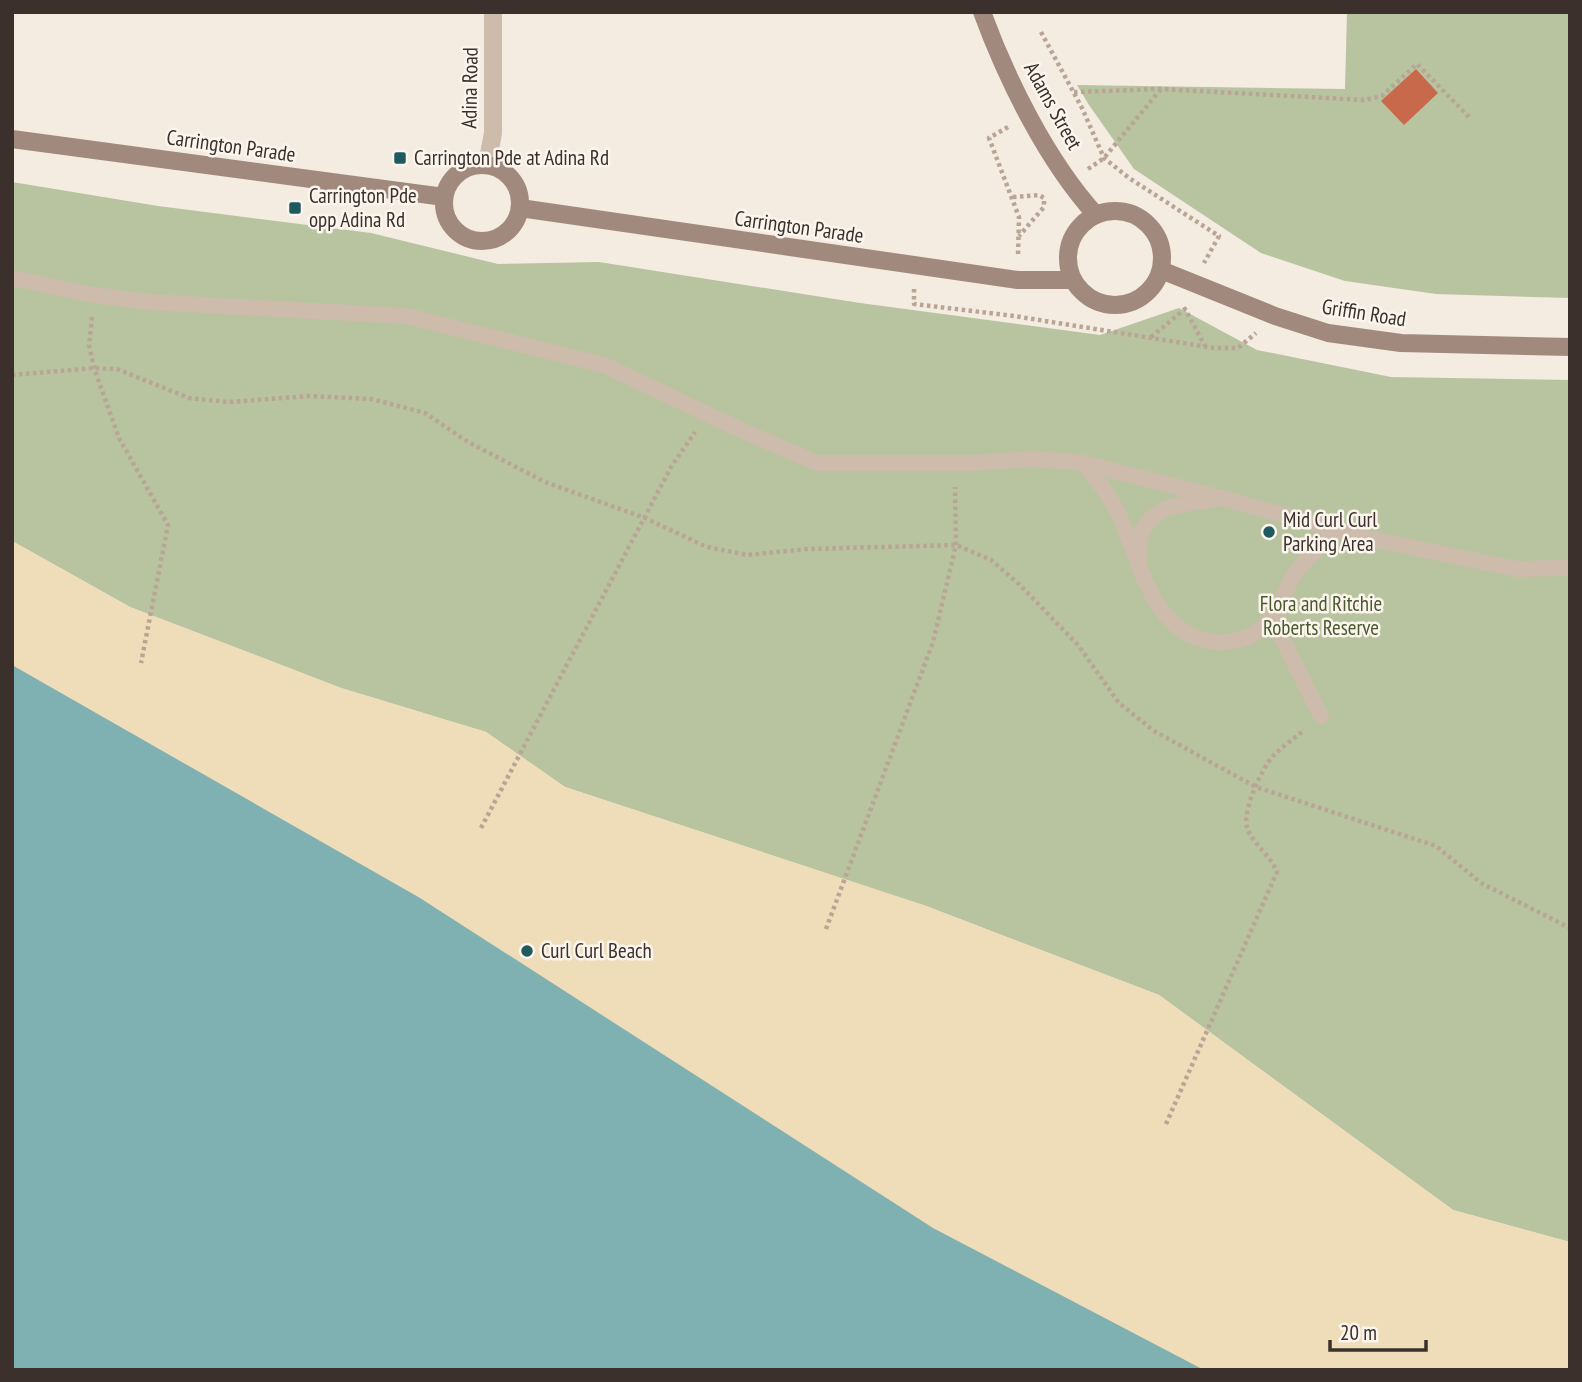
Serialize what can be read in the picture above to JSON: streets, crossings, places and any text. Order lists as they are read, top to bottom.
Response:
{
  "streets": {
    "street": [
      "Adina Road",
      "Adams Street",
      "Carrington Parade",
      "Griffin Road"
    ]
  },
  "crossings": [
    ["Adina Road", "Carrington Parade"],
    ["Adams Street", "Carrington Parade"],
    ["Adams Street", "Griffin Road"],
    ["Carrington Parade", "Griffin Road"]
  ],
  "parks": ["Flora and Ritchie Roberts Reserve"],
  "places": {
    "transit": ["Carrington Pde at Adina Rd", "Carrington Pde opp Adina Rd"],
    "other": ["Mid Curl Curl Parking Area", "Curl Curl Beach"]
  },
  "scale_bar": "20 m"
}
